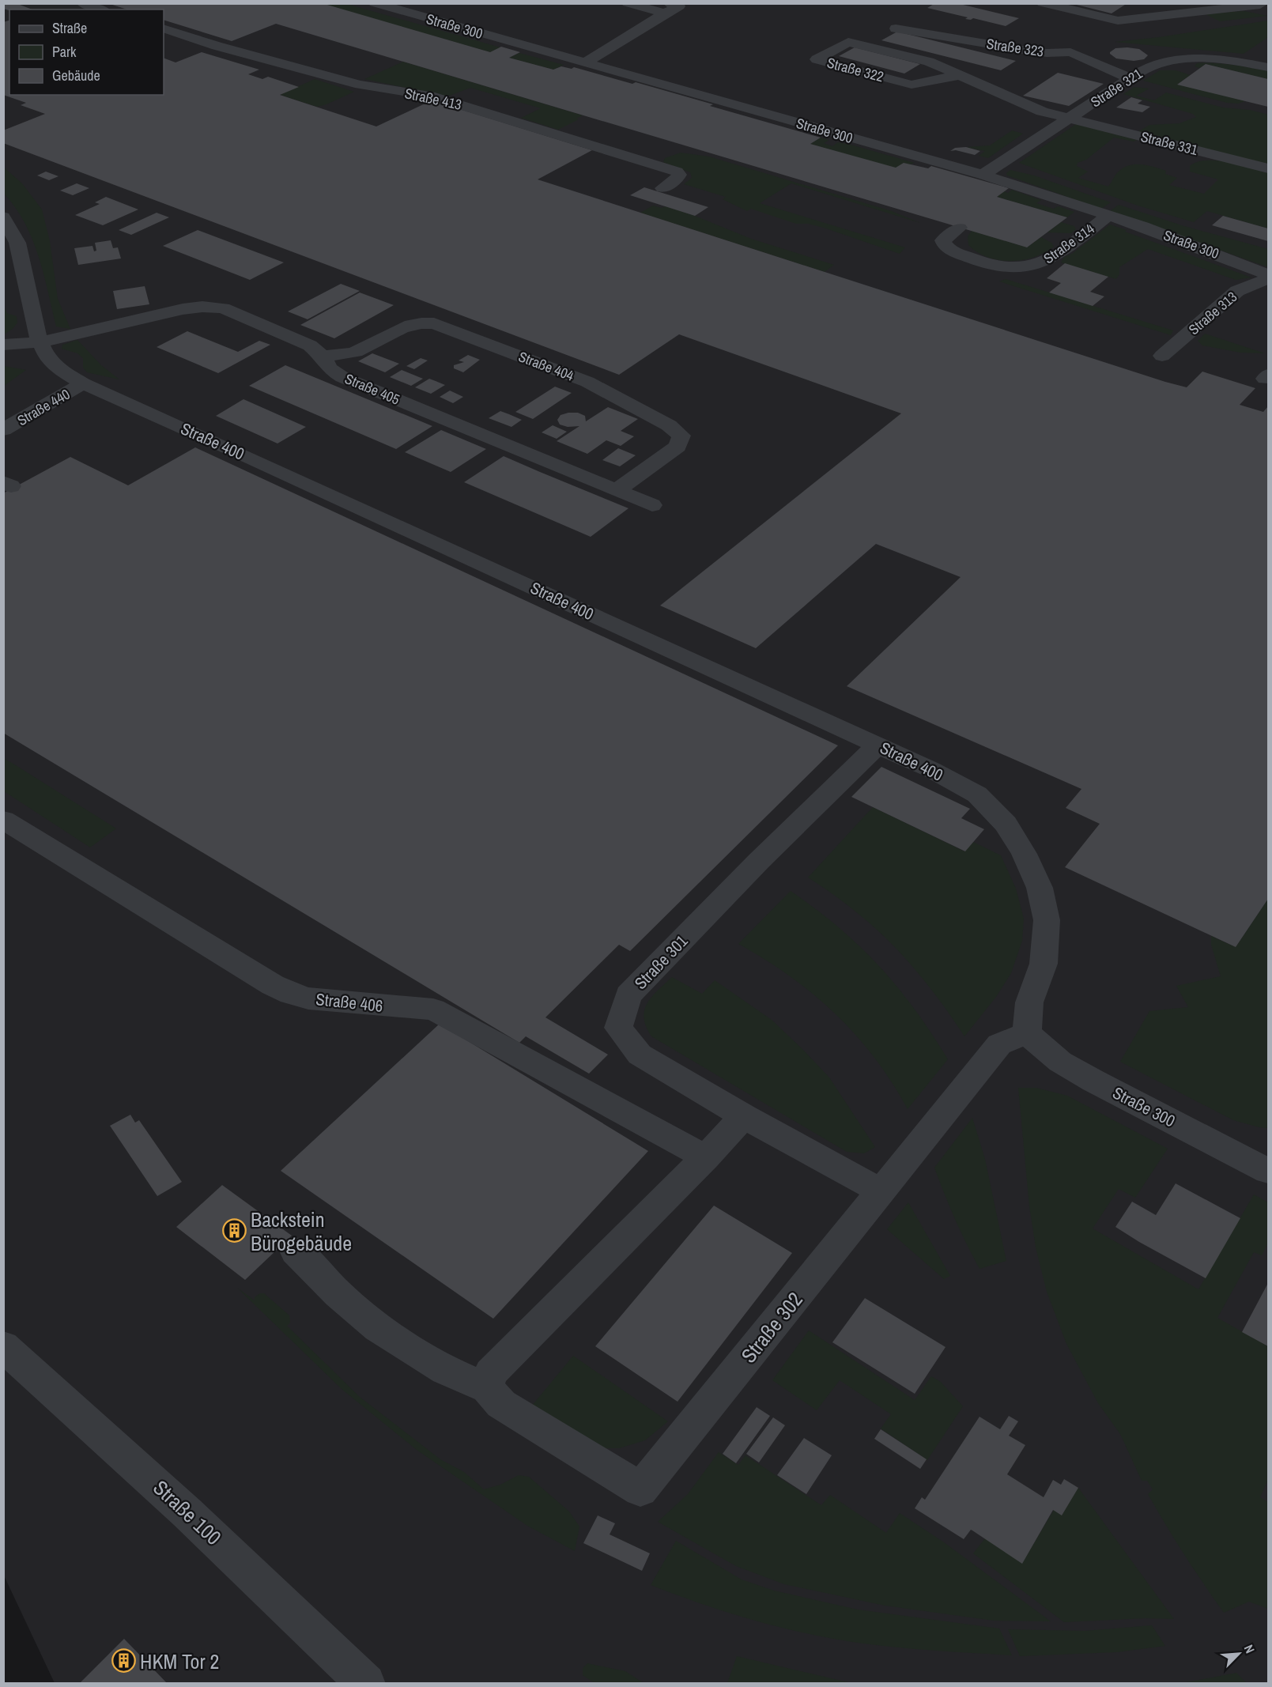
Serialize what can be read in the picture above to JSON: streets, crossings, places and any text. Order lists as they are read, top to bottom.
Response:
{
  "streets": {
    "street": [
      "Straße 300",
      "Straße 323",
      "Straße 322",
      "Straße 321",
      "Straße 413",
      "Straße 331",
      "Straße 314",
      "Straße 313",
      "Straße 404",
      "Straße 405",
      "Straße 440",
      "Straße 400",
      "Straße 301",
      "Straße 406",
      "Straße 302",
      "Straße 100"
    ]
  },
  "crossings": [
    ["Straße 300", "Straße 321"],
    ["Straße 300", "Straße 314"],
    ["Straße 300", "Straße 400"],
    ["Straße 300", "Straße 302"],
    ["Straße 323", "Straße 321"],
    ["Straße 322", "Straße 321"],
    ["Straße 322", "Straße 331"],
    ["Straße 321", "Straße 331"],
    ["Straße 404", "Straße 405"],
    ["Straße 405", "Straße 400"],
    ["Straße 440", "Straße 400"],
    ["Straße 400", "Straße 301"],
    ["Straße 400", "Straße 302"],
    ["Straße 301", "Straße 302"]
  ],
  "places": {
    "building": ["Backstein Bürogebäude", "HKM Tor 2"]
  },
  "legend": ["Straße", "Park", "Gebäude"],
  "north": "top right"
}
